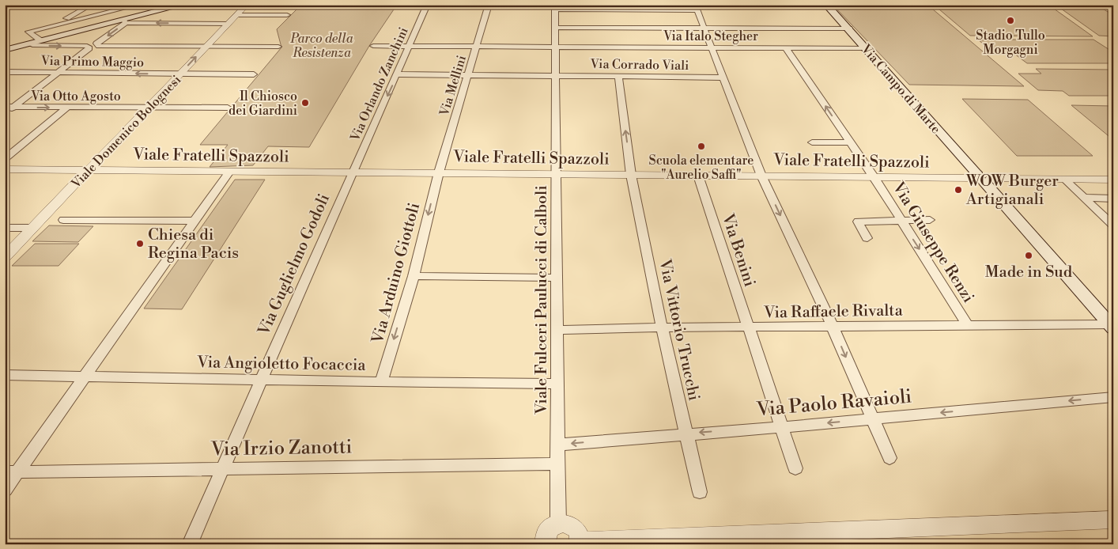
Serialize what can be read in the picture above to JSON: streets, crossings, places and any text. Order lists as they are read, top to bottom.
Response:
{
  "streets": {
    "main road": ["Via Campo di Marte"],
    "street": [
      "Via Italo Stegher",
      "Via Primo Maggio",
      "Via Corrado Viali",
      "Via Orlando Zanchini",
      "Via Mellini",
      "Via Otto Agosto",
      "Viale Domenico Bolognesi",
      "Viale Fratelli Spazzoli",
      "Via Giuseppe Renzi",
      "Via Benini",
      "Via Guglielmo Godoli",
      "Via Arduino Giottoli",
      "Viale Fulceri Paulucci di Calboli",
      "Via Raffaele Rivalta",
      "Via Vittorio Trucchi",
      "Via Angioletto Focaccia",
      "Via Paolo Ravaioli",
      "Via Irzio Zanotti"
    ]
  },
  "crossings": [
    ["Via Italo Stegher", "Via Orlando Zanchini"],
    ["Via Italo Stegher", "Via Mellini"],
    ["Via Italo Stegher", "Via Campo di Marte"],
    ["Via Italo Stegher", "Via Giuseppe Renzi"],
    ["Via Italo Stegher", "Viale Fulceri Paulucci di Calboli"],
    ["Via Primo Maggio", "Viale Domenico Bolognesi"],
    ["Via Corrado Viali", "Via Orlando Zanchini"],
    ["Via Corrado Viali", "Via Mellini"],
    ["Via Corrado Viali", "Viale Fulceri Paulucci di Calboli"],
    ["Via Corrado Viali", "Via Vittorio Trucchi"],
    ["Via Orlando Zanchini", "Viale Fratelli Spazzoli"],
    ["Via Orlando Zanchini", "Via Guglielmo Godoli"],
    ["Via Mellini", "Viale Fratelli Spazzoli"],
    ["Via Mellini", "Via Arduino Giottoli"],
    ["Via Campo di Marte", "Viale Fratelli Spazzoli"],
    ["Via Campo di Marte", "Via Raffaele Rivalta"],
    ["Via Otto Agosto", "Viale Domenico Bolognesi"],
    ["Viale Domenico Bolognesi", "Viale Fratelli Spazzoli"],
    ["Viale Fratelli Spazzoli", "Via Giuseppe Renzi"],
    ["Viale Fratelli Spazzoli", "Via Benini"],
    ["Viale Fratelli Spazzoli", "Via Guglielmo Godoli"],
    ["Viale Fratelli Spazzoli", "Via Arduino Giottoli"],
    ["Viale Fratelli Spazzoli", "Viale Fulceri Paulucci di Calboli"],
    ["Viale Fratelli Spazzoli", "Via Vittorio Trucchi"],
    ["Via Giuseppe Renzi", "Via Raffaele Rivalta"],
    ["Via Benini", "Via Raffaele Rivalta"],
    ["Via Benini", "Via Paolo Ravaioli"],
    ["Via Guglielmo Godoli", "Via Angioletto Focaccia"],
    ["Via Guglielmo Godoli", "Via Irzio Zanotti"],
    ["Via Arduino Giottoli", "Via Angioletto Focaccia"],
    ["Viale Fulceri Paulucci di Calboli", "Via Raffaele Rivalta"],
    ["Viale Fulceri Paulucci di Calboli", "Via Angioletto Focaccia"],
    ["Viale Fulceri Paulucci di Calboli", "Via Paolo Ravaioli"],
    ["Viale Fulceri Paulucci di Calboli", "Via Irzio Zanotti"],
    ["Via Raffaele Rivalta", "Via Vittorio Trucchi"],
    ["Via Vittorio Trucchi", "Via Paolo Ravaioli"]
  ],
  "one_way": ["Via Orlando Zanchini", "Via Arduino Giottoli", "Via Paolo Ravaioli"],
  "parks": ["Parco della Resistenza"],
  "places": [
    "Stadio Tullo Morgagni",
    "Il Chiosco dei Giardini",
    "Scuola elementare \"Aurelio Saffi\"",
    "WOW Burger Artigianali",
    "Chiesa di Regina Pacis",
    "Made in Sud"
  ]
}
